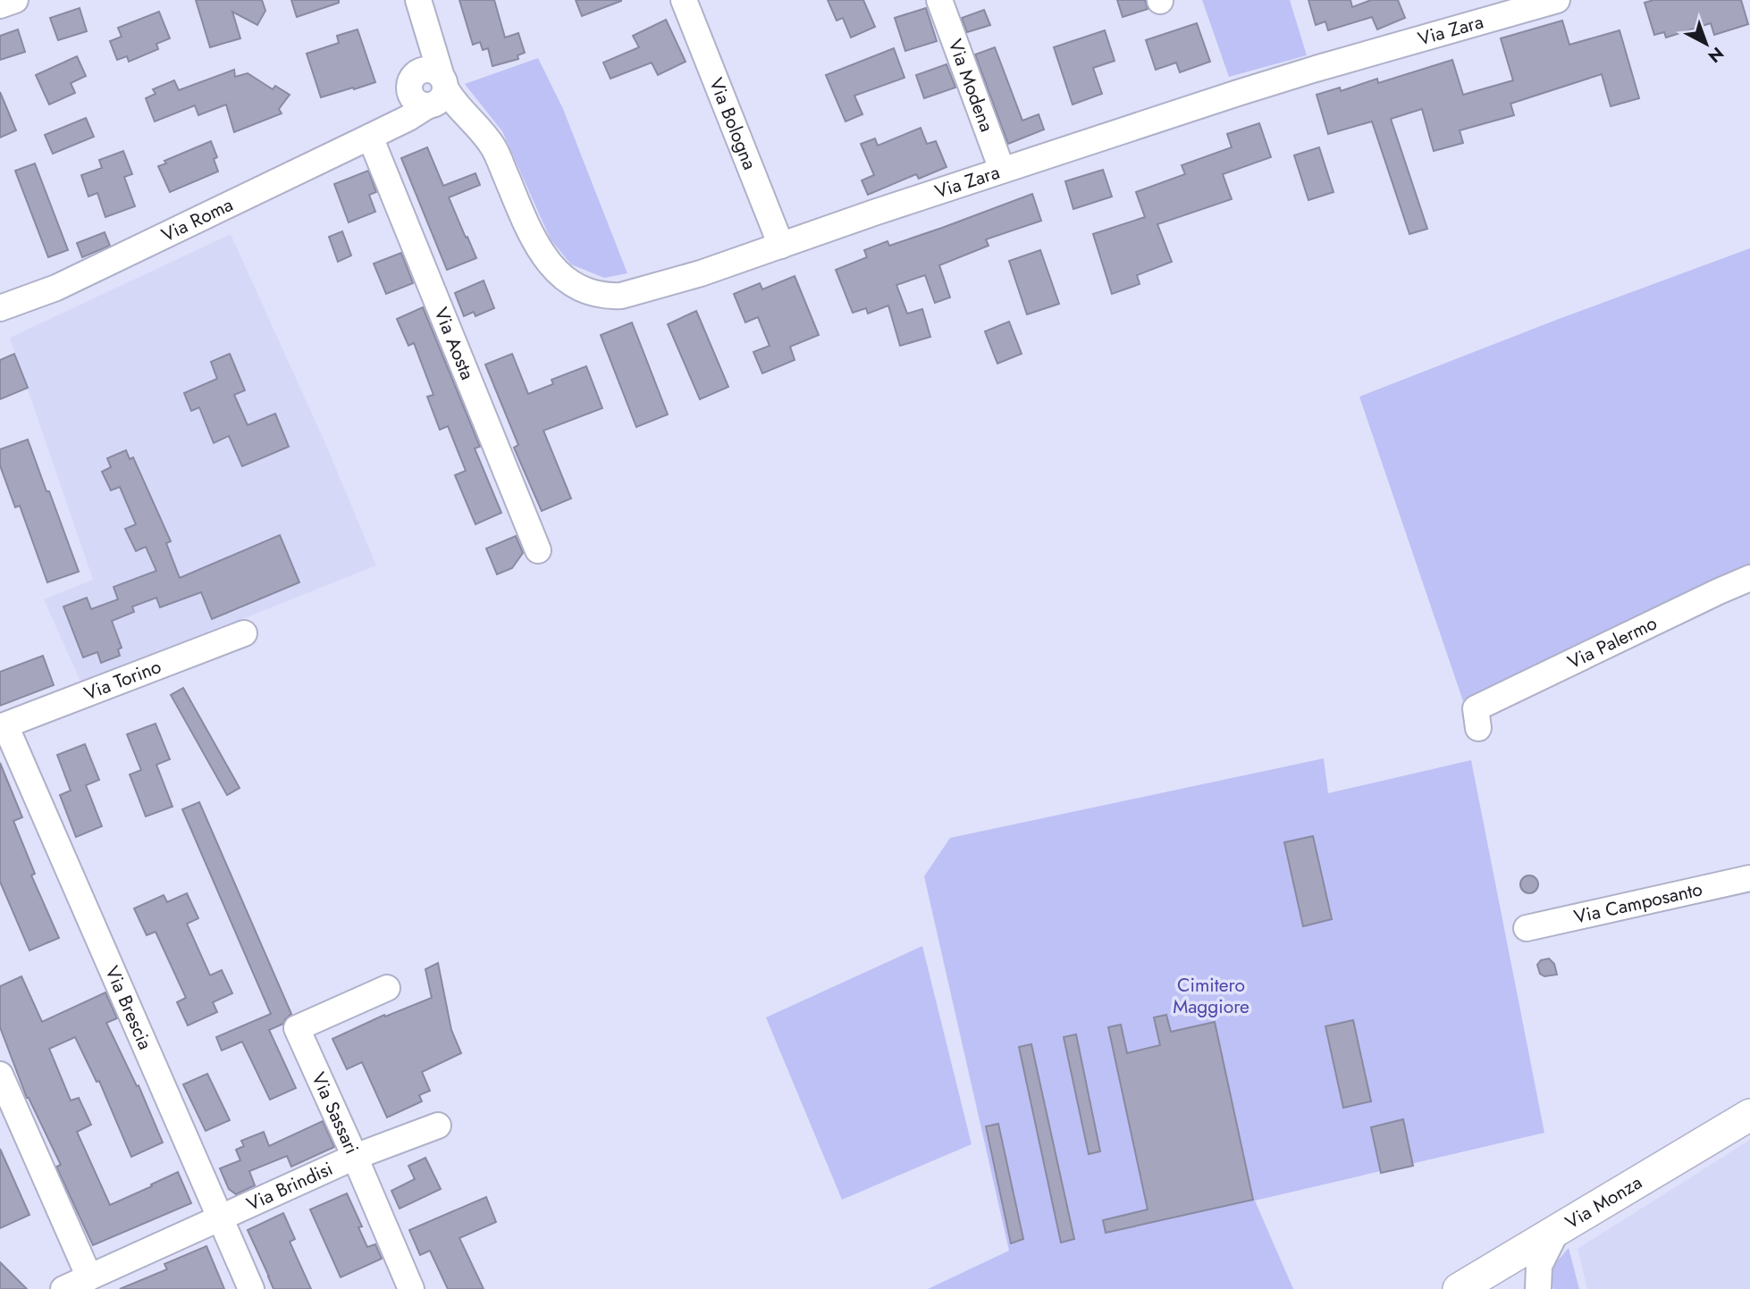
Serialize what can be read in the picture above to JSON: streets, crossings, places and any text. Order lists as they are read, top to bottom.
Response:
{
  "streets": {
    "main road": ["Via Monza"],
    "street": [
      "Via Zara",
      "Via Modena",
      "Via Bologna",
      "Via Roma",
      "Via Aosta",
      "Via Palermo",
      "Via Torino",
      "Via Camposanto",
      "Via Brescia",
      "Via Sassari",
      "Via Brindisi"
    ]
  },
  "crossings": [
    ["Via Zara", "Via Modena"],
    ["Via Zara", "Via Bologna"],
    ["Via Roma", "Via Aosta"],
    ["Via Torino", "Via Brescia"],
    ["Via Brescia", "Via Brindisi"],
    ["Via Sassari", "Via Brindisi"]
  ],
  "parks": ["Cimitero Maggiore"],
  "north": "bottom right"
}
